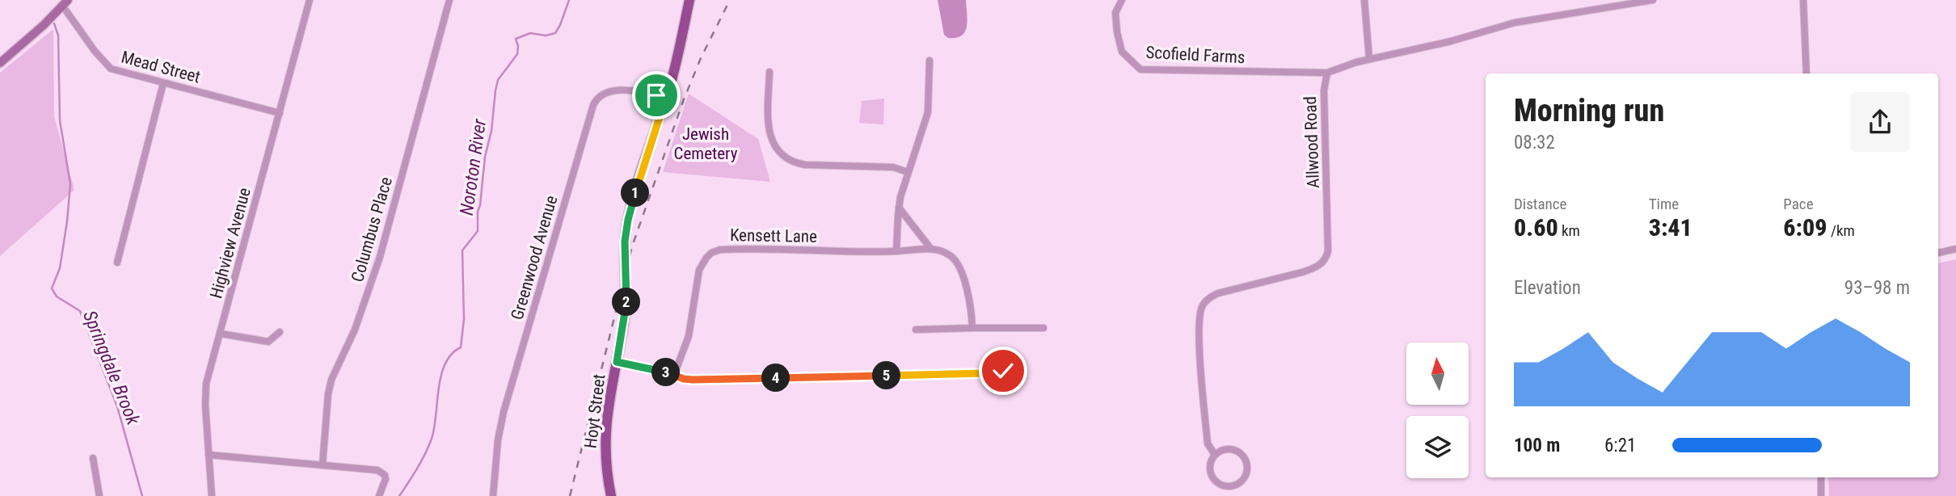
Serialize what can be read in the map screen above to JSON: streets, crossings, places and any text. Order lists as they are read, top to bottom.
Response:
{
  "streets": {
    "main road": ["Hoyt Street"],
    "street": [
      "Scofield Farms",
      "Mead Street",
      "Allwood Road",
      "Columbus Place",
      "Kensett Lane",
      "Highview Avenue",
      "Greenwood Avenue"
    ]
  },
  "crossings": [
    ["Scofield Farms", "Allwood Road"],
    ["Mead Street", "Highview Avenue"],
    ["Greenwood Avenue", "Hoyt Street"]
  ],
  "water": ["Noroton River", "Springdale Brook"],
  "parks": ["Jewish Cemetery"],
  "north": "top",
  "page": {
    "heading": ["Morning run", "08:32"],
    "stats": [
      ["Distance", "0.60 km"],
      ["Time", "3:41"],
      ["Pace", "6:09 /km"]
    ],
    "pins": [
      "1",
      "2",
      "3",
      "5",
      "4"
    ],
    "chart": ["Elevation", "93–98 m"],
    "list": [
      {
        "name": "100 m",
        "note": "6:21"
      }
    ]
  }
}
